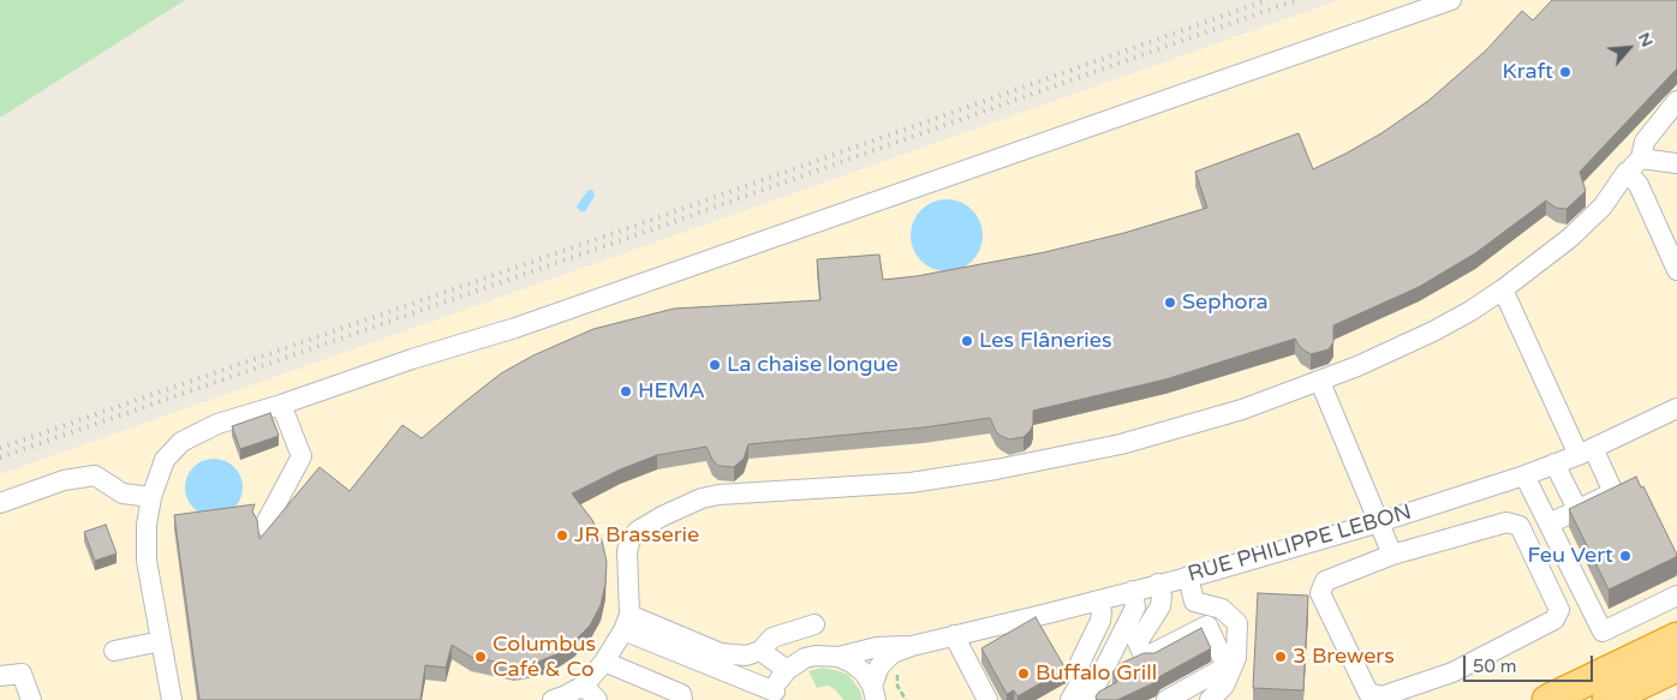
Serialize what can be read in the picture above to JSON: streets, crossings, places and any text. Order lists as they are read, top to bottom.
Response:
{
  "streets": {
    "street": ["RUE PHILIPPE LEBON"]
  },
  "places": [
    "Kraft",
    "Sephora",
    "Les Flâneries",
    "La chaise longue",
    "HEMA",
    "JR Brasserie",
    "Feu Vert",
    "Columbus Café & Co",
    "3 Brewers",
    "Buffalo Grill"
  ],
  "scale_bar": "50 m",
  "north": "top right"
}
